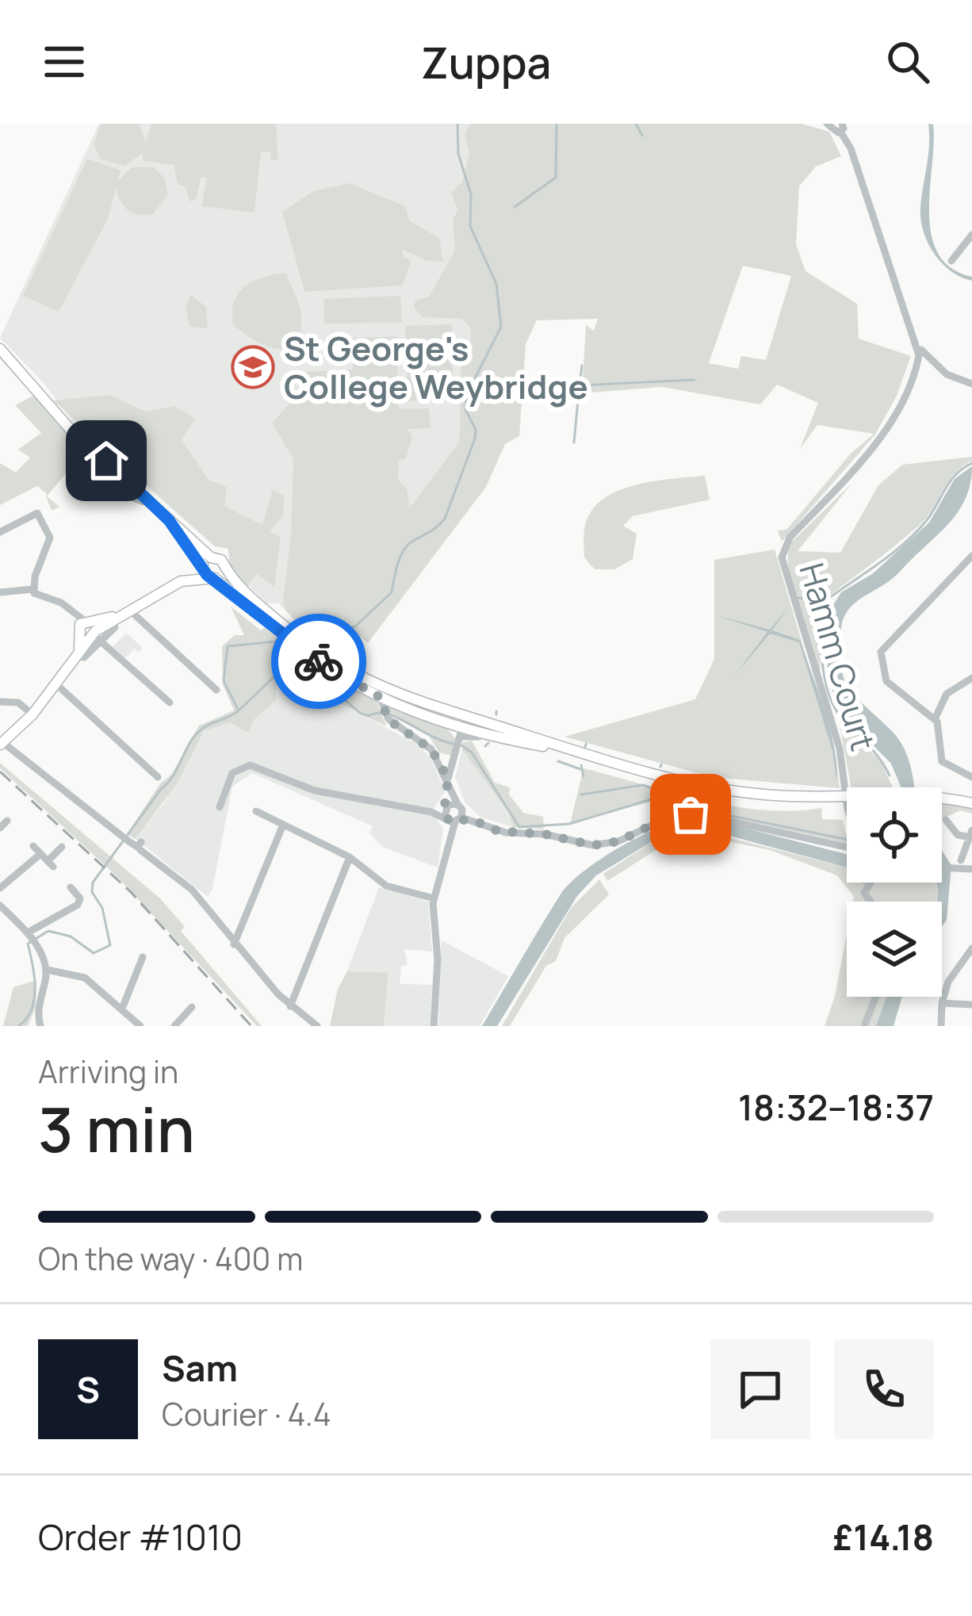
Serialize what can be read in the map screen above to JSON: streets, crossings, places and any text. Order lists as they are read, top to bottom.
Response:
{
  "streets": {
    "street": ["Hamm Court"]
  },
  "places": {
    "school or university": ["St George's College Weybridge"]
  },
  "page": {
    "header": "Zuppa",
    "heading": ["3 min", "Arriving in", "18:32–18:37"],
    "panel": [
      "Sam",
      "Courier · 4.4",
      "Order #1010",
      "£14.18"
    ],
    "bar": "On the way · 400 m",
    "round": "S"
  }
}
